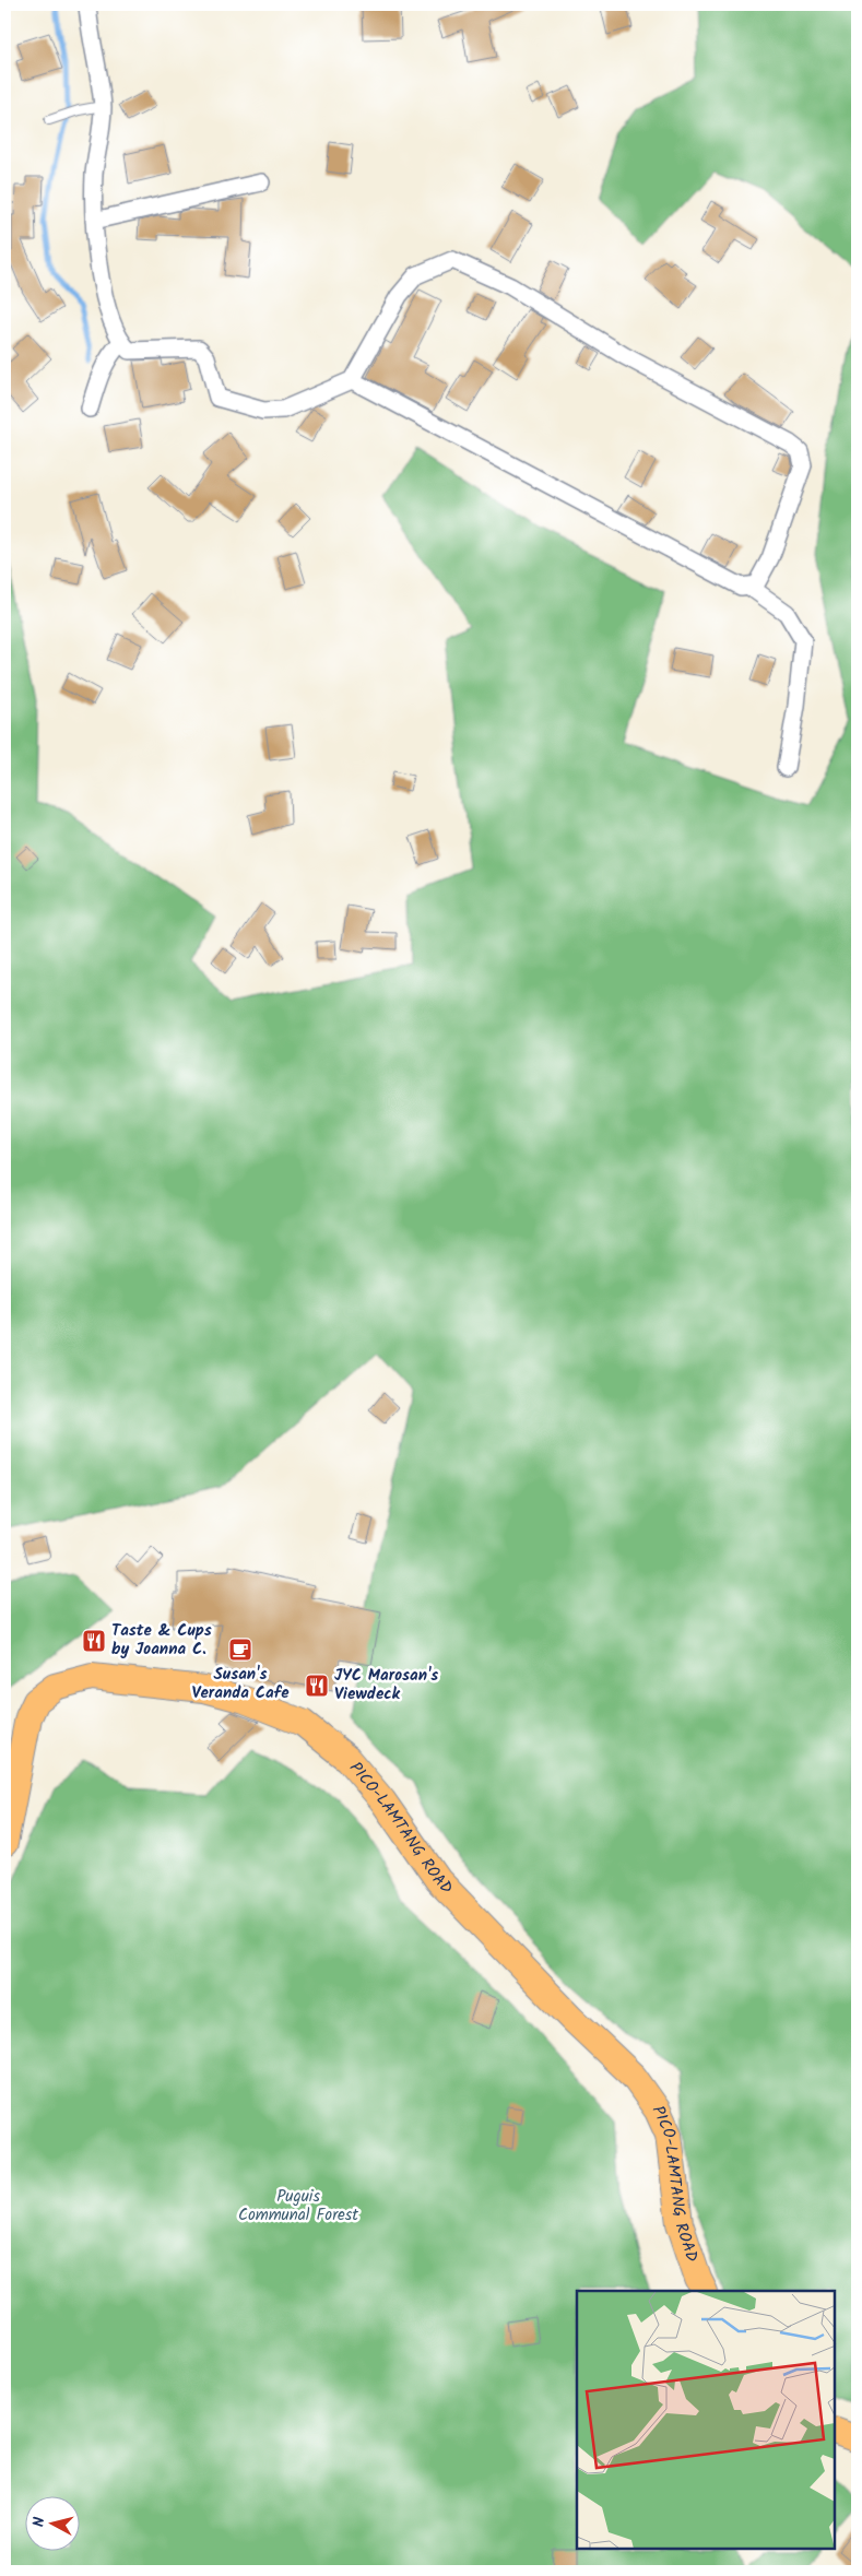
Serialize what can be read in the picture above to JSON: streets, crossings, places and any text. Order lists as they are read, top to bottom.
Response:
{
  "streets": {
    "main road": ["PICO-LAMTANG ROAD"]
  },
  "parks": ["Puguis Communal Forest"],
  "places": {
    "restaurant": ["Taste & Cups by Joanna C.", "JYC Marosan's Viewdeck"],
    "cafe": ["Susan's Veranda Cafe"]
  },
  "north": "left"
}
